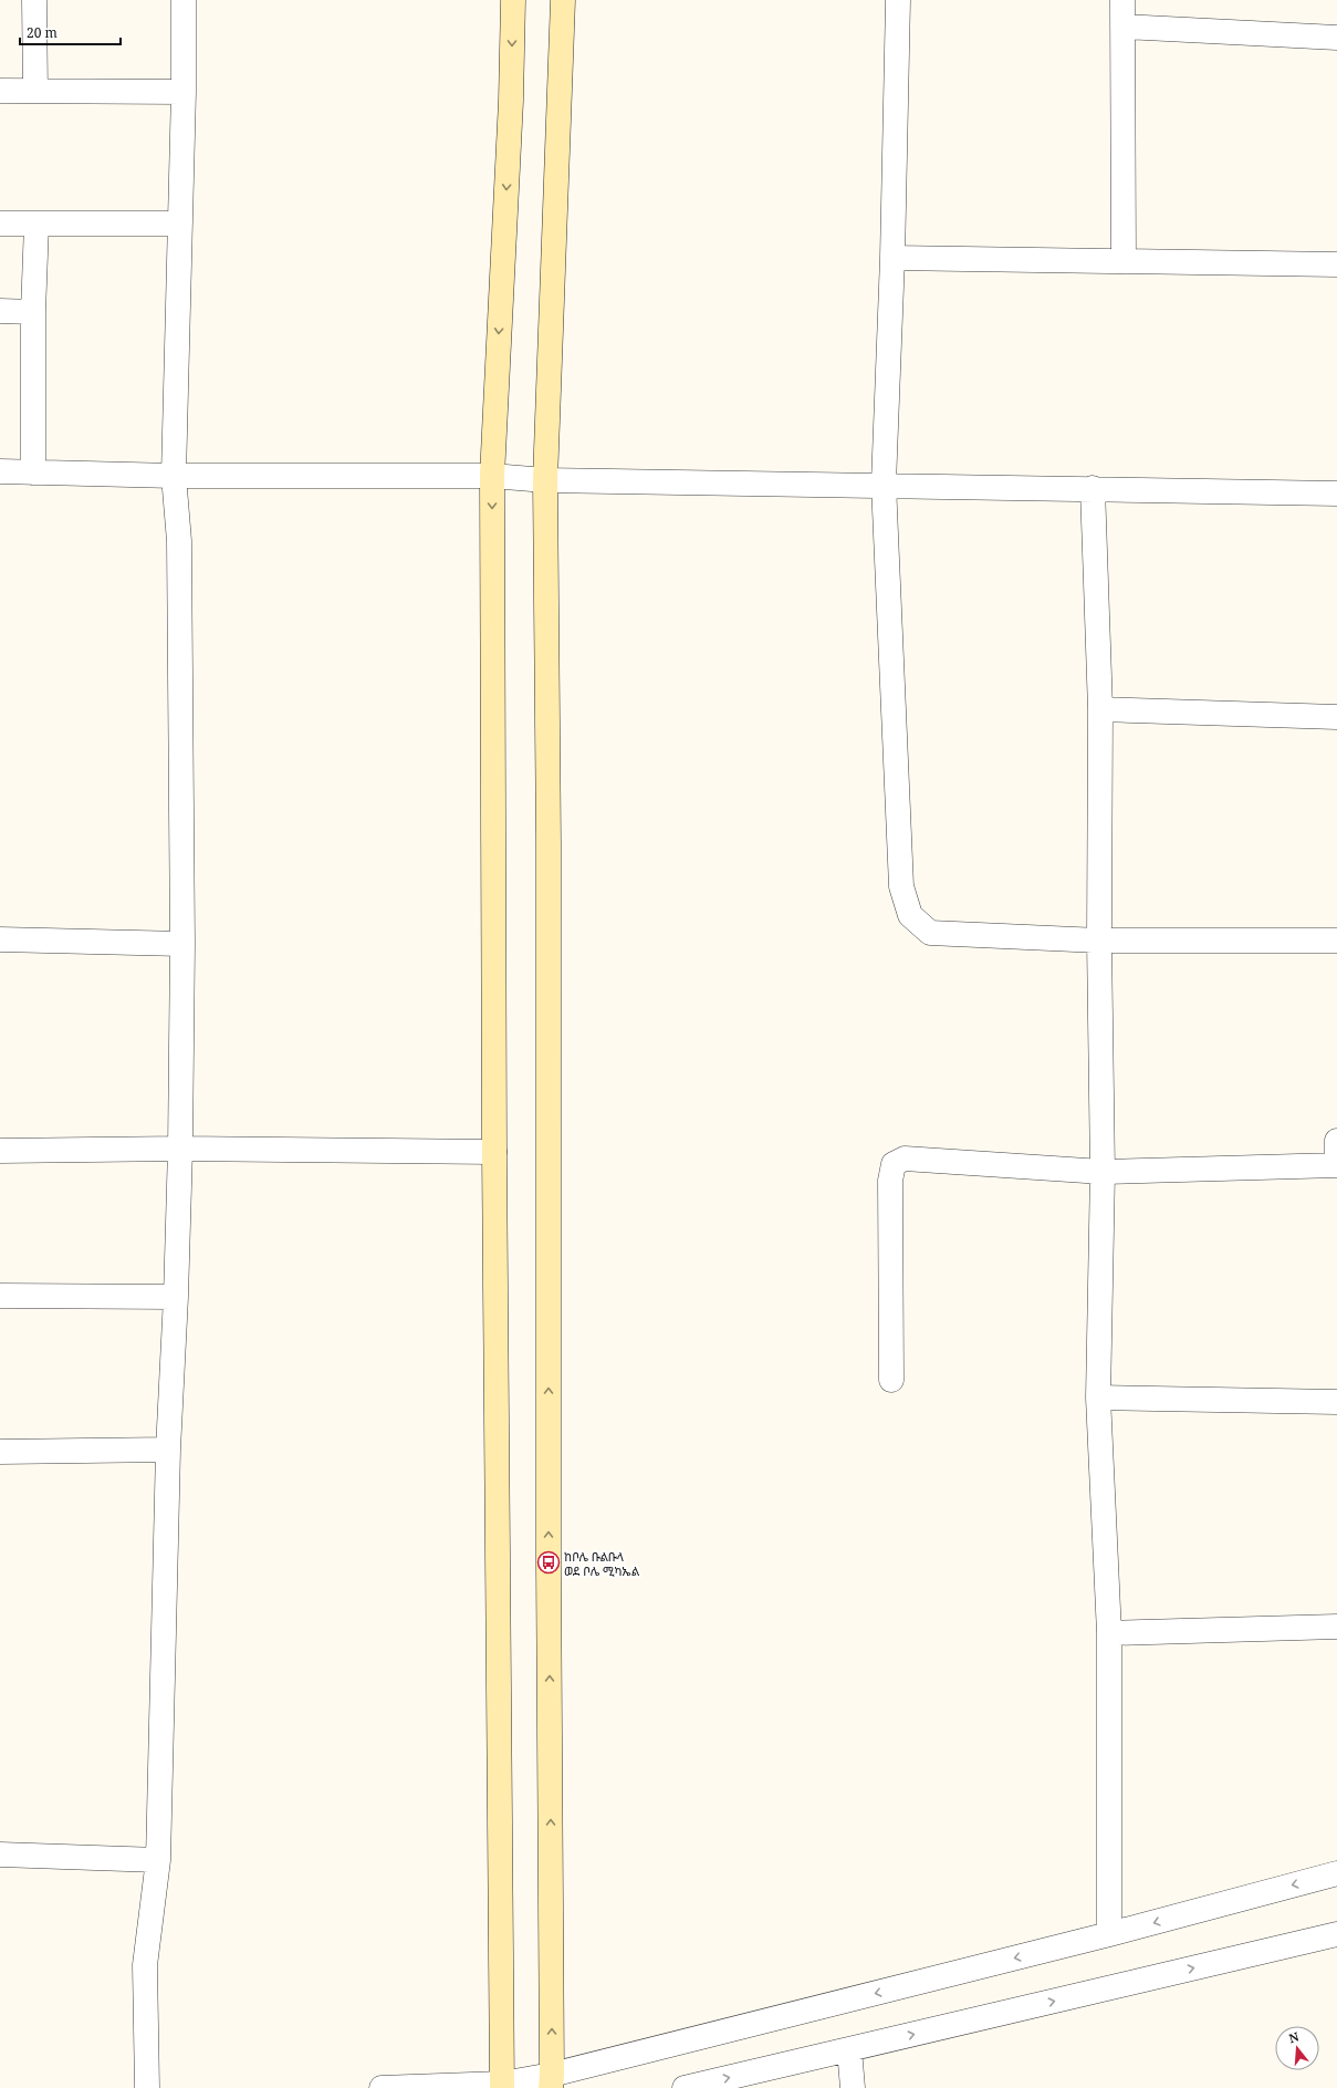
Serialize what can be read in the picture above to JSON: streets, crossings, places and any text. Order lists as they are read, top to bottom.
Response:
{
  "places": {
    "bus stop": ["ከቦሌ ቡልቡላ ወደ ቦሌ ሚካኤል"]
  },
  "scale_bar": "20 m",
  "north": "top"
}
